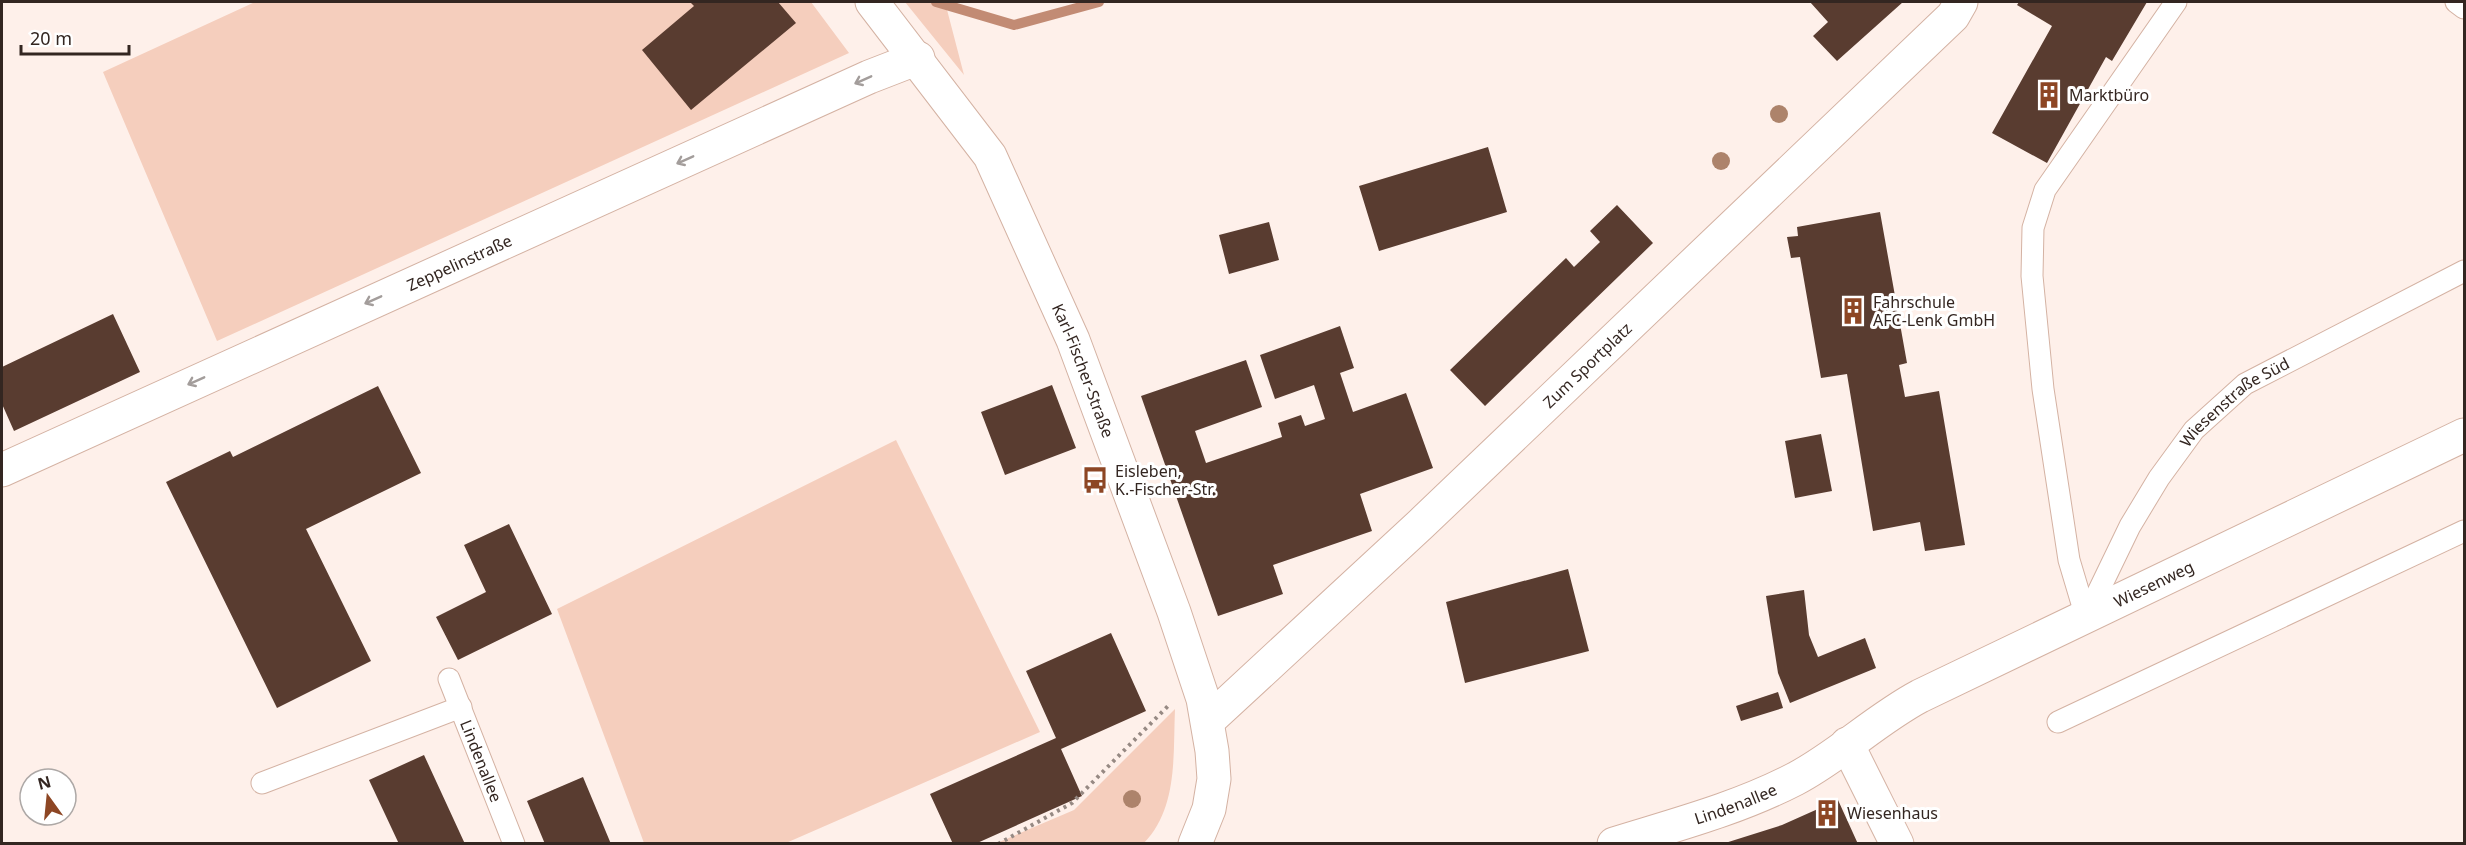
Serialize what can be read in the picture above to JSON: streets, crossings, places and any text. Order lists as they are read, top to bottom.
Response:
{
  "streets": {
    "street": [
      "Zeppelinstraße",
      "Zum Sportplatz",
      "Karl-Fischer-Straße",
      "Wiesenweg",
      "Lindenallee"
    ],
    "lane": ["Wiesenstraße Süd"]
  },
  "crossings": [
    ["Zeppelinstraße", "Karl-Fischer-Straße"],
    ["Zum Sportplatz", "Karl-Fischer-Straße"],
    ["Wiesenstraße Süd", "Wiesenweg"],
    ["Wiesenweg", "Lindenallee"]
  ],
  "one_way": ["Zeppelinstraße"],
  "places": {
    "building": ["Marktbüro", "Fahrschule AFC-Lenk GmbH", "Wiesenhaus"],
    "bus stop": ["Eisleben, K.-Fischer-Str."]
  },
  "scale_bar": "20 m",
  "north": "top"
}
